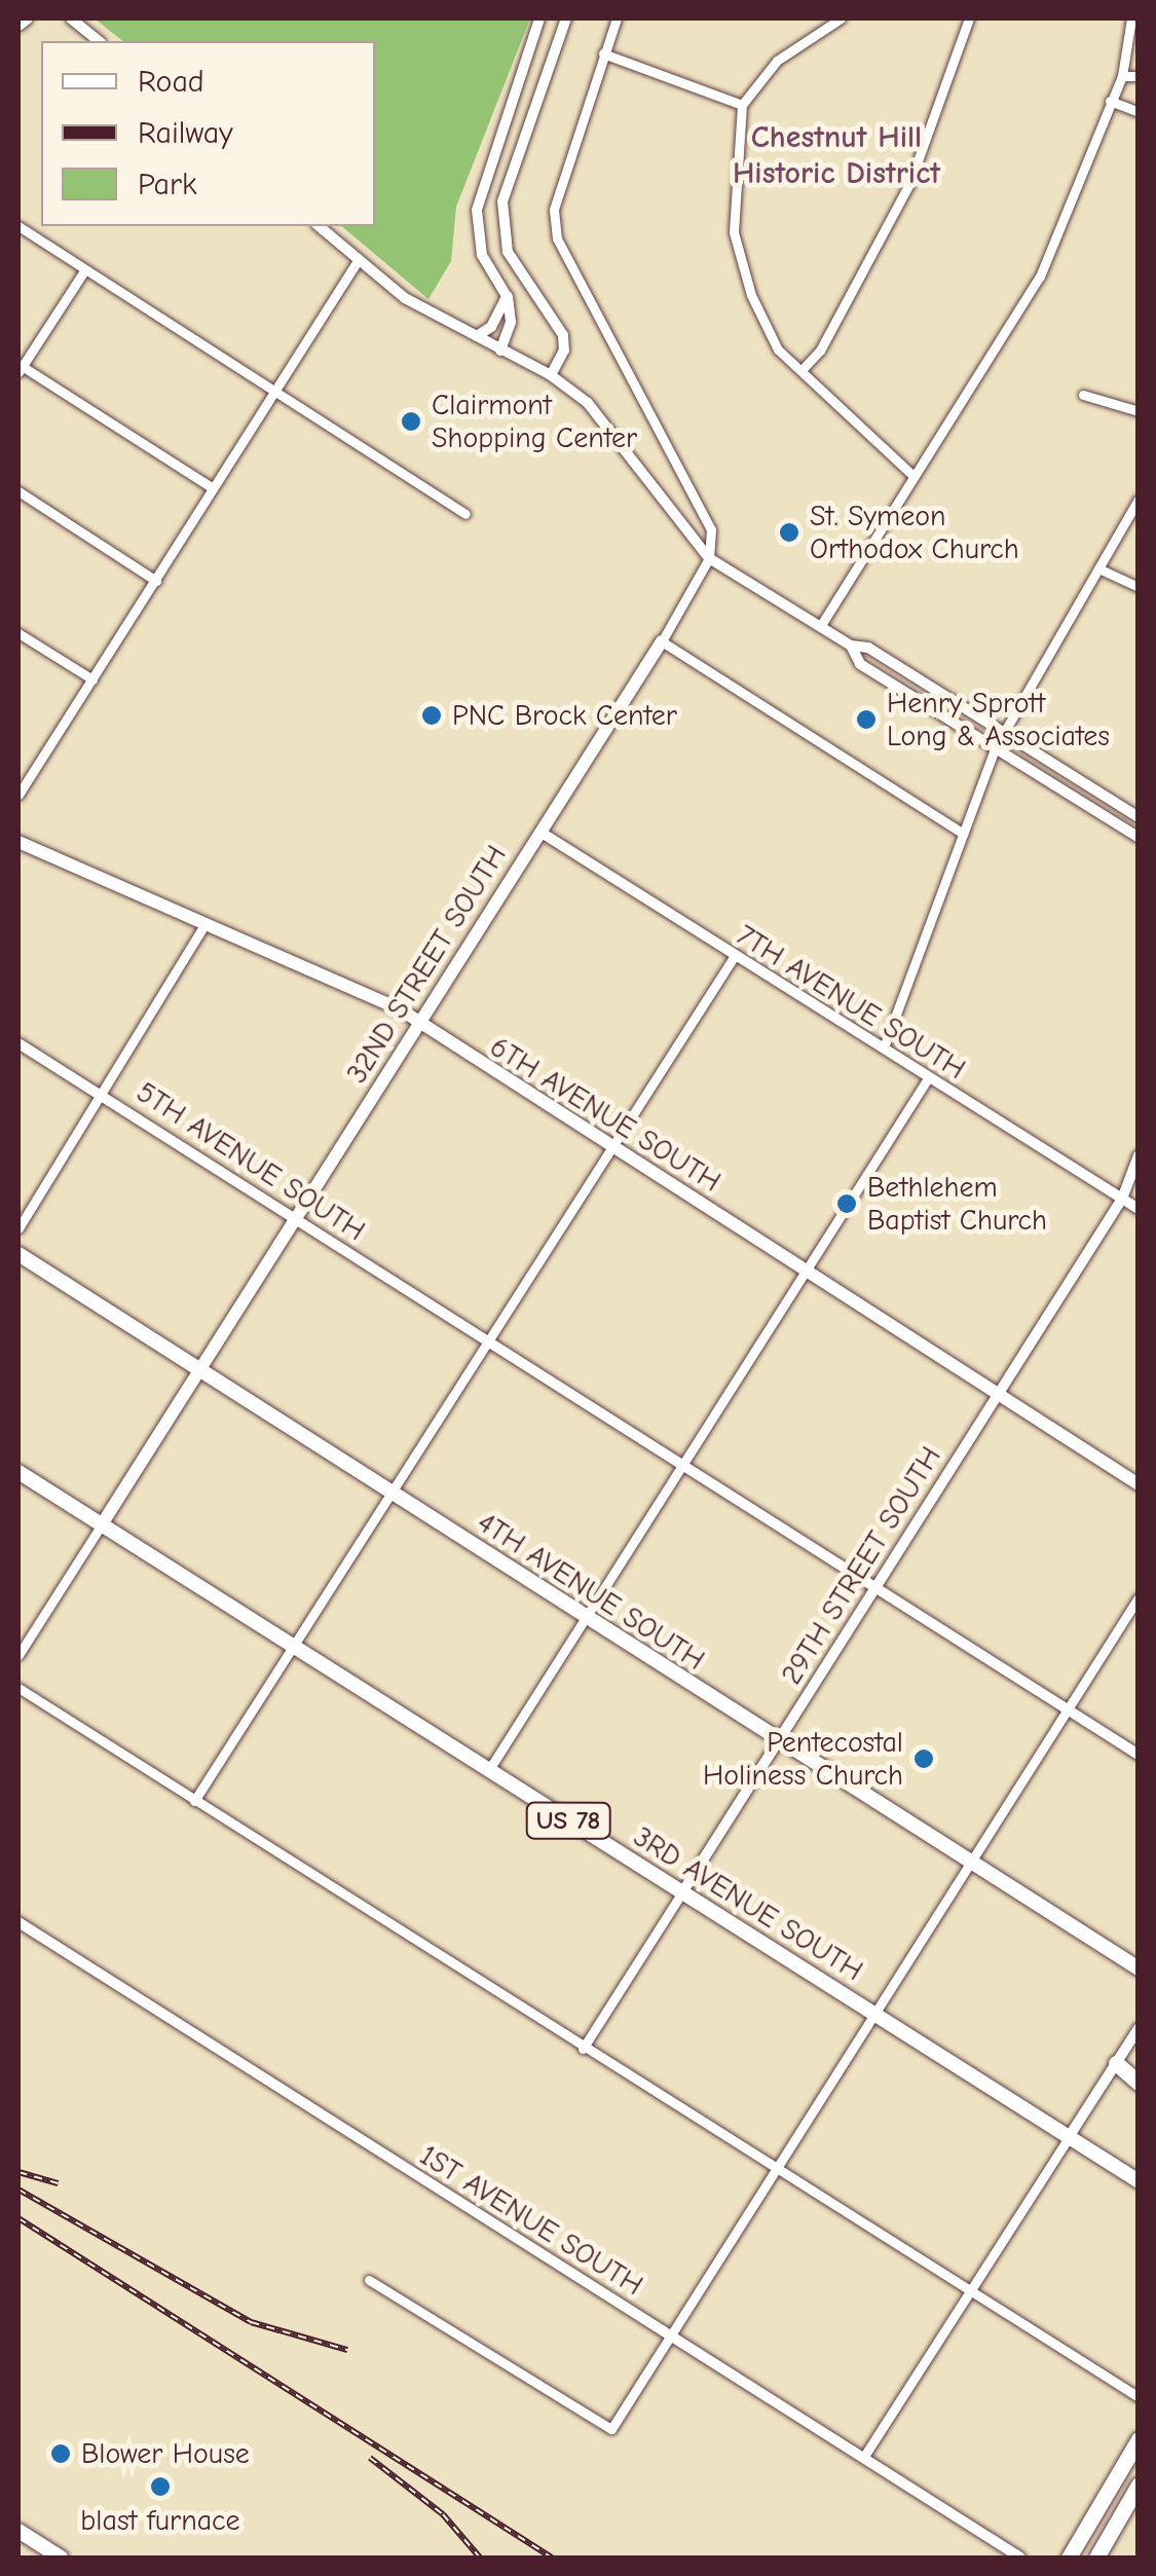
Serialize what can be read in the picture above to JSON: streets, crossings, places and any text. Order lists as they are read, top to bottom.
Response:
{
  "streets": {
    "main road": [
      "32ND STREET SOUTH",
      "6TH AVENUE SOUTH",
      "4TH AVENUE SOUTH",
      "US 78",
      "3RD AVENUE SOUTH"
    ],
    "street": [
      "7TH AVENUE SOUTH",
      "5TH AVENUE SOUTH",
      "29TH STREET SOUTH",
      "1ST AVENUE SOUTH"
    ]
  },
  "crossings": [
    ["32ND STREET SOUTH", "7TH AVENUE SOUTH"],
    ["32ND STREET SOUTH", "6TH AVENUE SOUTH"],
    ["32ND STREET SOUTH", "5TH AVENUE SOUTH"],
    ["32ND STREET SOUTH", "4TH AVENUE SOUTH"],
    ["32ND STREET SOUTH", "3RD AVENUE SOUTH"],
    ["7TH AVENUE SOUTH", "29TH STREET SOUTH"],
    ["6TH AVENUE SOUTH", "29TH STREET SOUTH"],
    ["5TH AVENUE SOUTH", "29TH STREET SOUTH"],
    ["29TH STREET SOUTH", "4TH AVENUE SOUTH"],
    ["29TH STREET SOUTH", "3RD AVENUE SOUTH"]
  ],
  "districts": ["Chestnut Hill Historic District"],
  "places": [
    "Clairmont Shopping Center",
    "St. Symeon Orthodox Church",
    "PNC Brock Center",
    "Henry Sprott Long & Associates",
    "Bethlehem Baptist Church",
    "Pentecostal Holiness Church",
    "Blower House",
    "blast furnace"
  ],
  "legend": ["Road", "Railway", "Park"]
}
